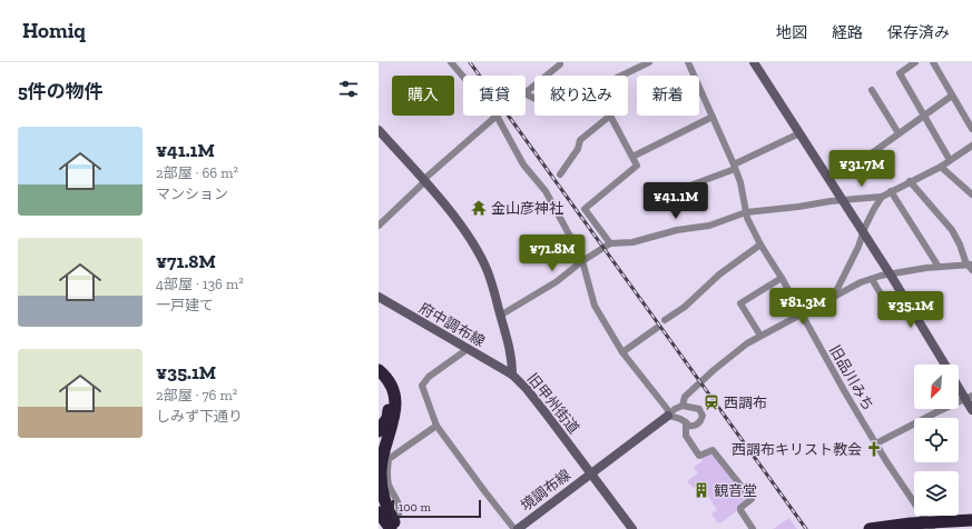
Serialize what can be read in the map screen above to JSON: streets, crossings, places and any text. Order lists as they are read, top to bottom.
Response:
{
  "streets": {
    "main road": ["府中調布線", "旧甲州街道", "境調布線"],
    "street": ["旧品川みち"]
  },
  "crossings": [
    ["府中調布線", "旧甲州街道"],
    ["旧甲州街道", "境調布線"]
  ],
  "places": {
    "temple": ["金山彦神社"],
    "station": ["西調布"],
    "church": ["西調布キリスト教会"],
    "building": ["観音堂"]
  },
  "scale_bar": "100 m",
  "north": "bottom left",
  "page": {
    "header": "Homiq",
    "nav": ["地図", "経路", "保存済み"],
    "heading": "5件の物件",
    "chip": [
      "購入",
      "賃貸",
      "絞り込み",
      "新着"
    ],
    "list": [
      {
        "name": "¥41.1M",
        "note": "2部屋 · 66 m² · マンション"
      },
      {
        "name": "¥71.8M",
        "note": "4部屋 · 136 m² · 一戸建て"
      },
      {
        "name": "¥35.1M",
        "note": "2部屋 · 76 m² · しみず下通り"
      }
    ],
    "price": [
      "¥31.7M",
      "¥41.1M",
      "¥71.8M",
      "¥81.3M",
      "¥35.1M"
    ],
    "scale": "100 m"
  }
}
